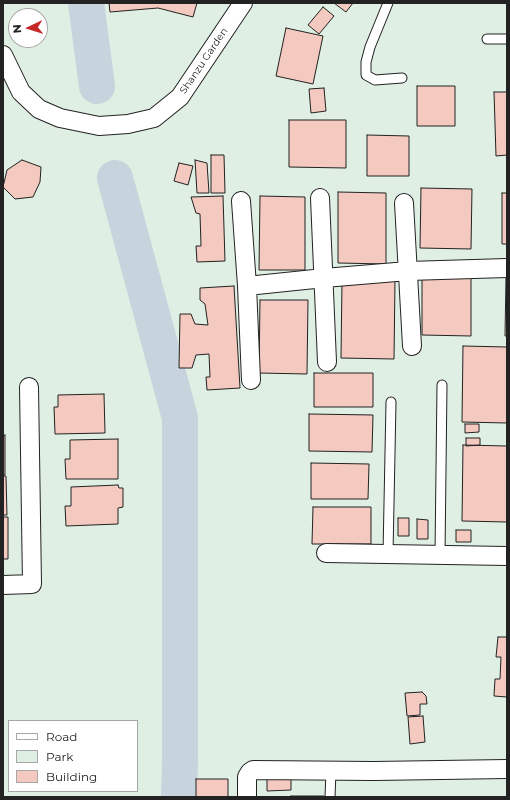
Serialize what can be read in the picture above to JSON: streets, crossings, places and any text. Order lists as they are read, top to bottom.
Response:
{
  "streets": {
    "street": ["Shanzu Garden"]
  },
  "legend": ["Road", "Park", "Building"],
  "north": "left"
}
